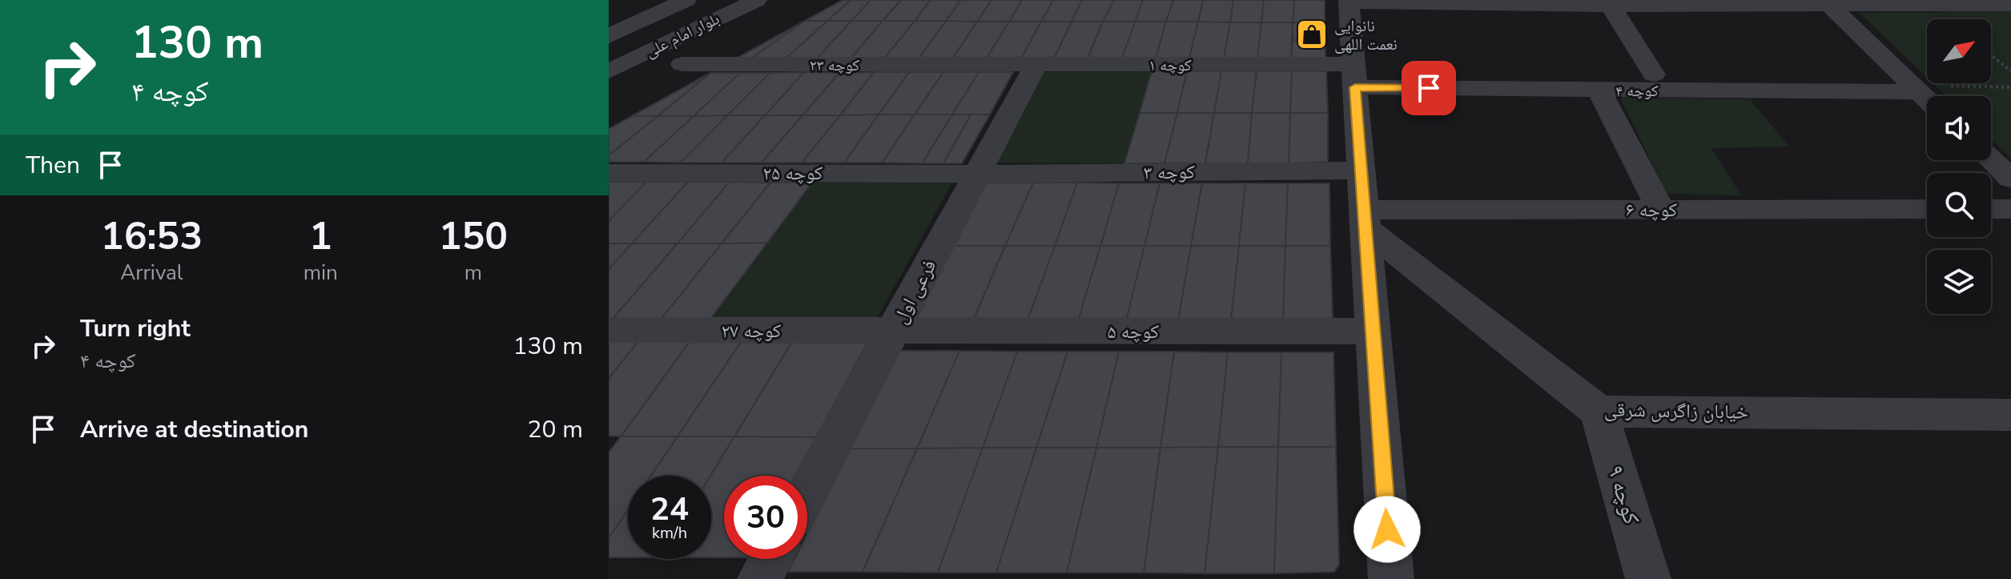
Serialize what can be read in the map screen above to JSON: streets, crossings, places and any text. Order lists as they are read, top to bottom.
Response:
{
  "streets": {
    "street": [
      "بلوار امام علی",
      "کوچه ۲۳",
      "کوچه ۱",
      "کوچه ۴",
      "کوچه ۳",
      "کوچه ۲۵",
      "کوچه ۶",
      "فرعی اول",
      "۲۷ کوچه",
      "۵ کوچه",
      "خیابان زاگرس شرقی",
      "کوچه ۹"
    ]
  },
  "crossings": [
    ["کوچه ۲۳", "کوچه ۱"],
    ["کوچه ۱", "کوچه ۴"],
    ["کوچه ۱", "فرعی اول"],
    ["کوچه ۳", "کوچه ۲۵"],
    ["کوچه ۳", "فرعی اول"],
    ["کوچه ۲۵", "فرعی اول"],
    ["کوچه ۶", "خیابان زاگرس شرقی"],
    ["فرعی اول", "۲۷ کوچه"],
    ["فرعی اول", "۵ کوچه"],
    ["۲۷ کوچه", "۵ کوچه"],
    ["خیابان زاگرس شرقی", "کوچه ۹"]
  ],
  "places": {
    "shop": ["نانوایی نعمت اللهی"]
  },
  "north": "top right",
  "page": {
    "turn": ["130 m", "کوچه ۴"],
    "then": "Then",
    "eta": [
      "16:53",
      "Arrival",
      "1",
      "min",
      "150",
      "m"
    ],
    "list": [
      {
        "name": "Turn right",
        "note": "کوچه ۴",
        "value": "130 m"
      },
      {
        "name": "Arrive at destination",
        "value": "20 m"
      }
    ],
    "speed": "24 km/h",
    "limit": "30"
  }
}
